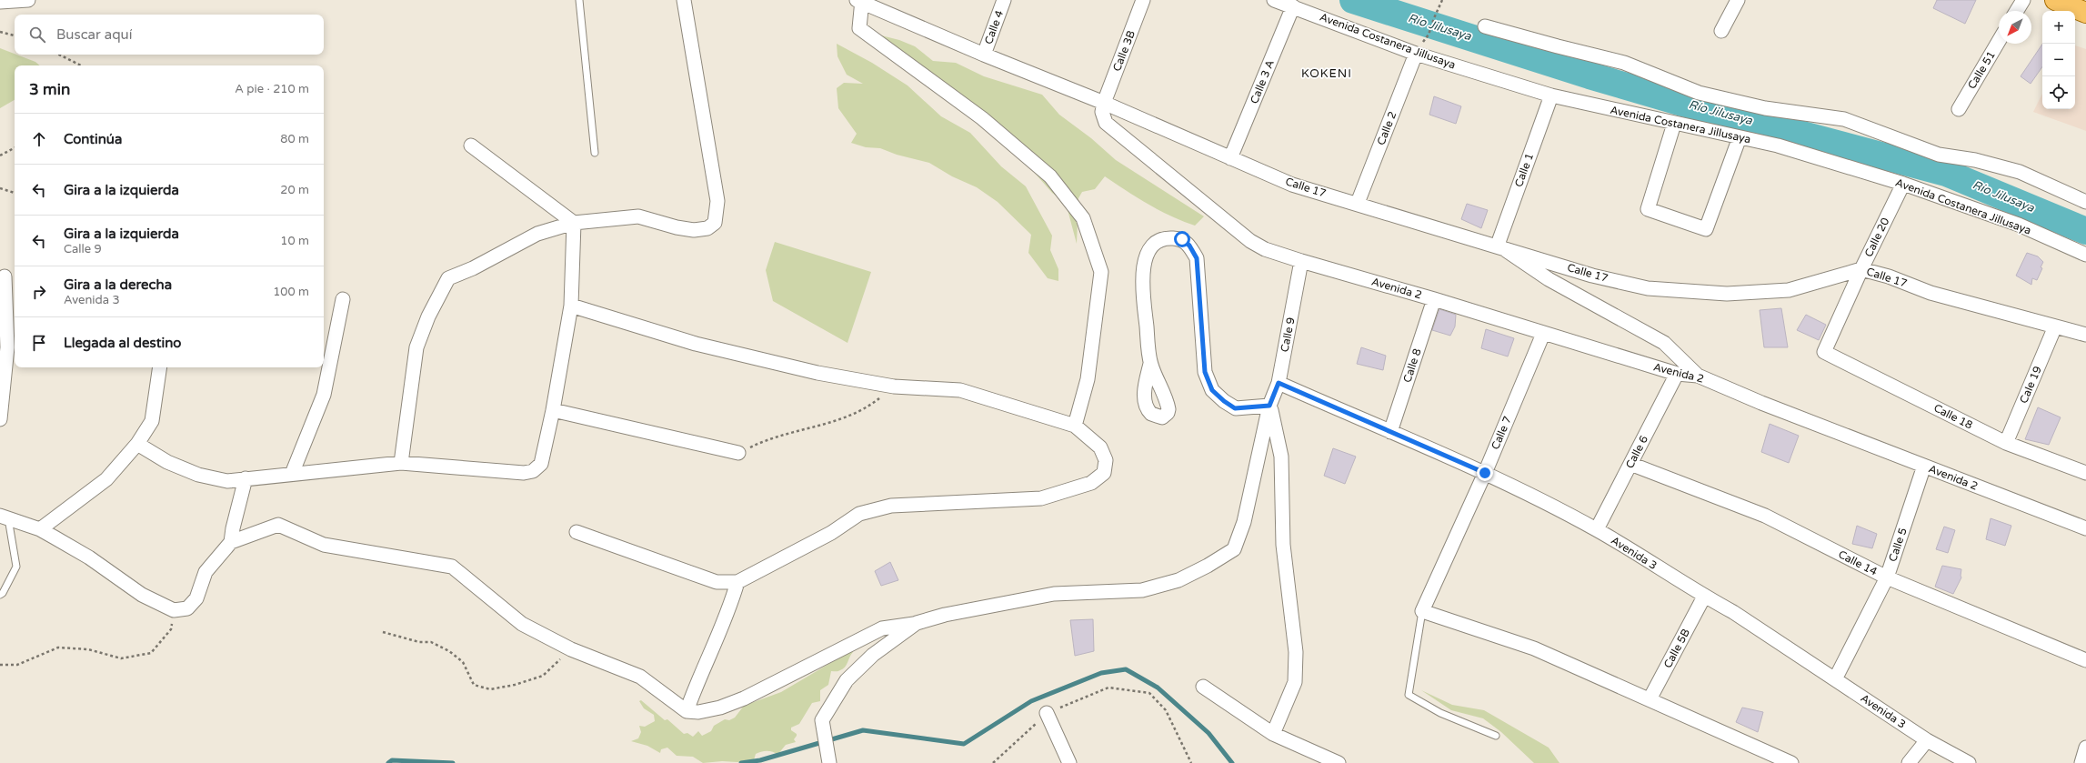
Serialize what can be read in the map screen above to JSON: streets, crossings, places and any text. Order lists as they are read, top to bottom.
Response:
{
  "streets": {
    "street": [
      "Calle 4",
      "Avenida Costanera Jillusaya",
      "Calle 3B",
      "Calle 51",
      "Calle 3 A",
      "Calle 2",
      "Calle 1",
      "Calle 17",
      "Calle 20",
      "Avenida 2",
      "Calle 9",
      "Calle 8",
      "Cale 19",
      "Calle 18",
      "Calle 7",
      "Calle 6",
      "Calle 5",
      "Avenida 3",
      "Calle 14",
      "Calle 5B"
    ]
  },
  "crossings": [
    ["Calle 4", "Calle 17"],
    ["Avenida Costanera Jillusaya", "Calle 3 A"],
    ["Avenida Costanera Jillusaya", "Calle 2"],
    ["Avenida Costanera Jillusaya", "Calle 1"],
    ["Avenida Costanera Jillusaya", "Calle 20"],
    ["Calle 3B", "Calle 17"],
    ["Calle 3B", "Avenida 2"],
    ["Calle 3 A", "Calle 17"],
    ["Calle 2", "Calle 17"],
    ["Calle 1", "Calle 17"],
    ["Calle 17", "Calle 20"],
    ["Calle 17", "Avenida 2"],
    ["Calle 17", "Cale 19"],
    ["Calle 20", "Calle 18"],
    ["Avenida 2", "Calle 9"],
    ["Avenida 2", "Calle 8"],
    ["Avenida 2", "Calle 7"],
    ["Avenida 2", "Calle 6"],
    ["Avenida 2", "Calle 5"],
    ["Calle 9", "Avenida 3"],
    ["Calle 8", "Avenida 3"],
    ["Cale 19", "Calle 18"],
    ["Calle 7", "Avenida 3"],
    ["Calle 6", "Avenida 3"],
    ["Calle 6", "Calle 14"],
    ["Calle 5", "Avenida 3"],
    ["Calle 5", "Calle 14"],
    ["Avenida 3", "Calle 5B"]
  ],
  "districts": ["KOKENI"],
  "water": ["Río Jilusaya"],
  "north": "bottom left",
  "page": {
    "map_buttons": ["+", "−"],
    "search": "Buscar aquí",
    "heading": ["3 min", "A pie · 210 m"],
    "list": [
      ["Continúa", "80 m"],
      ["Gira a la izquierda", "20 m"],
      ["Gira a la izquierda", "Calle 9", "10 m"],
      ["Gira a la derecha", "Avenida 3", "100 m"],
      "Llegada al destino"
    ]
  }
}
